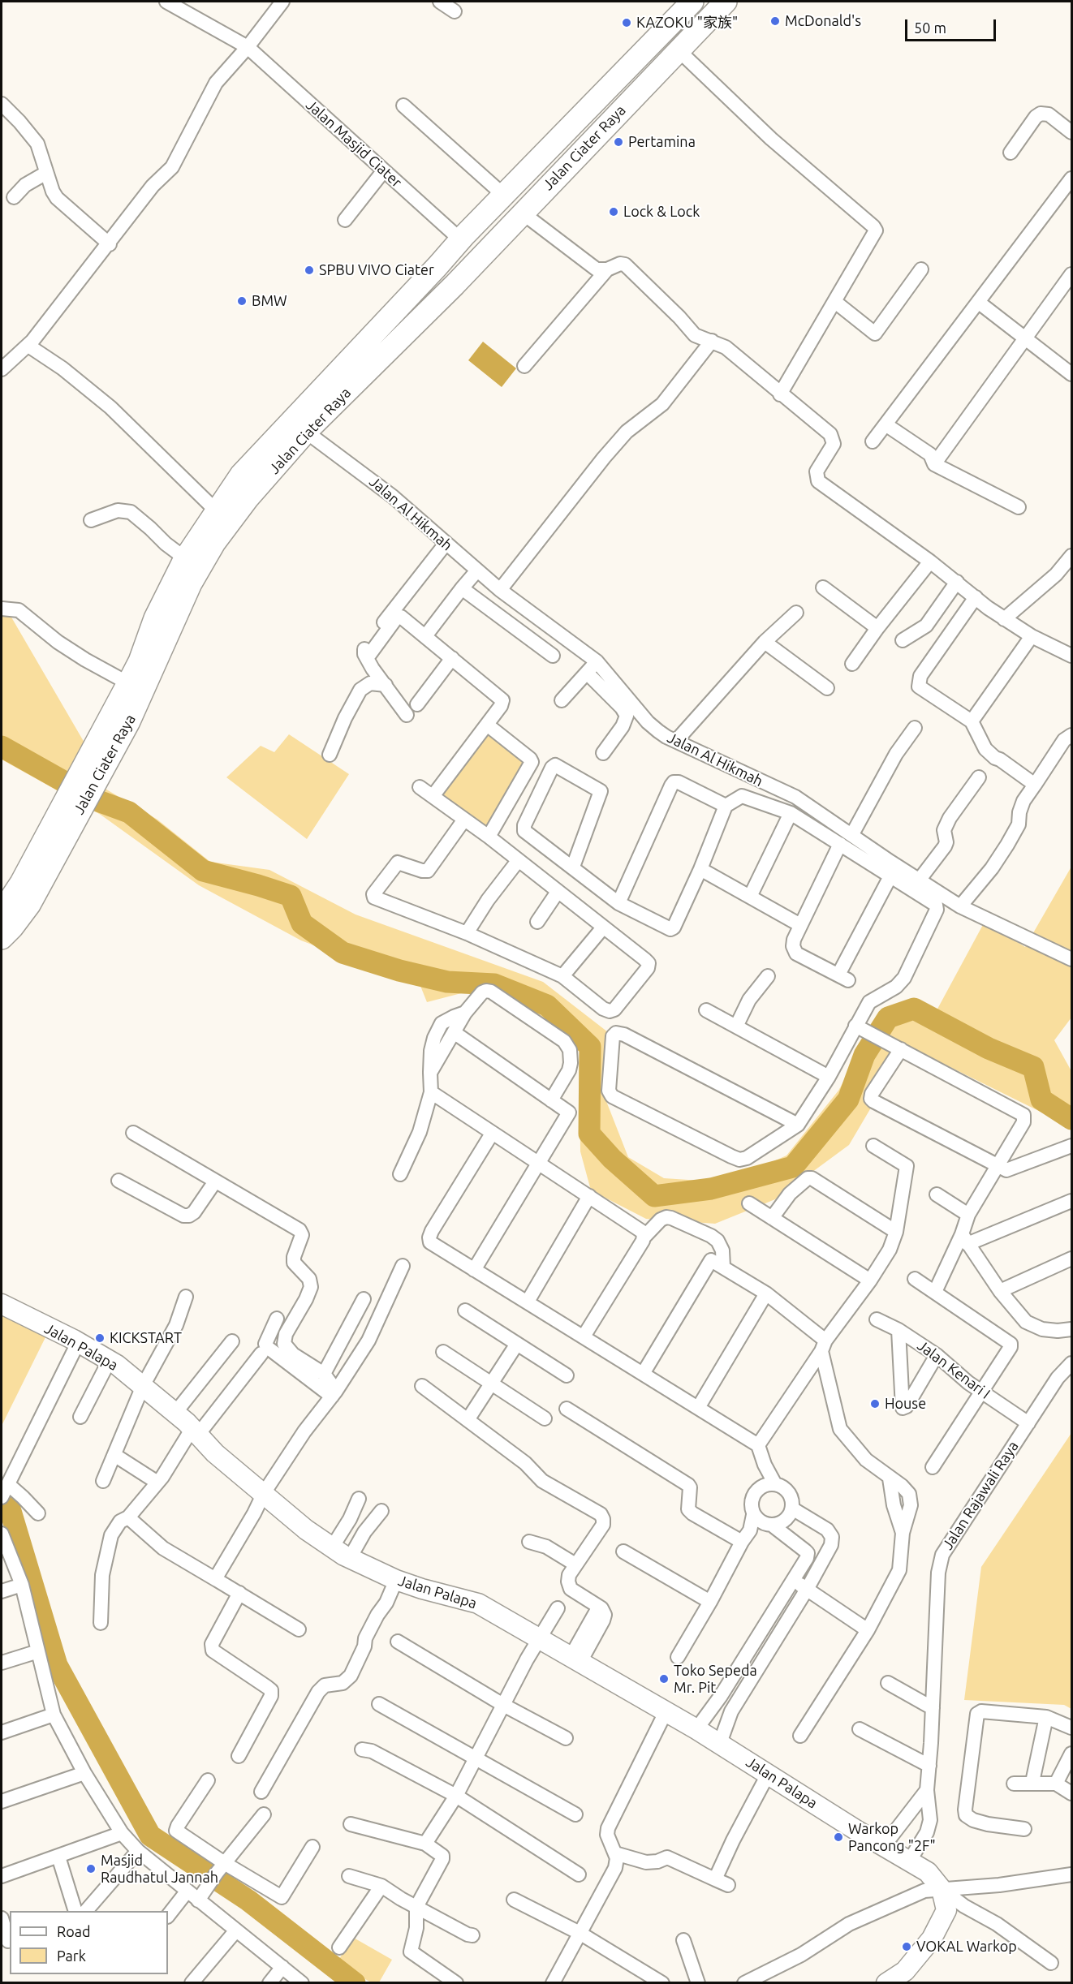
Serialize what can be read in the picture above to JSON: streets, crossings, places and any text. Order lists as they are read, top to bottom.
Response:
{
  "streets": {
    "main road": ["Jalan Ciater Raya"],
    "street": [
      "Jalan Masjid Ciater",
      "Jalan Al Hikmah",
      "Jalan Palapa",
      "Jalan Kenari I",
      "Jalan Rajawali Raya"
    ]
  },
  "crossings": [
    ["Jalan Masjid Ciater", "Jalan Ciater Raya"],
    ["Jalan Ciater Raya", "Jalan Al Hikmah"],
    ["Jalan Palapa", "Jalan Rajawali Raya"],
    ["Jalan Kenari I", "Jalan Rajawali Raya"]
  ],
  "places": [
    "McDonald's",
    "KAZOKU \"家族\"",
    "Pertamina",
    "Lock & Lock",
    "SPBU VIVO Ciater",
    "BMW",
    "KICKSTART",
    "House",
    "Toko Sepeda Mr. Pit",
    "Warkop Pancong \"2F\"",
    "Masjid Raudhatul Jannah",
    "VOKAL Warkop"
  ],
  "legend": ["Road", "Park"],
  "scale_bar": "50 m"
}
